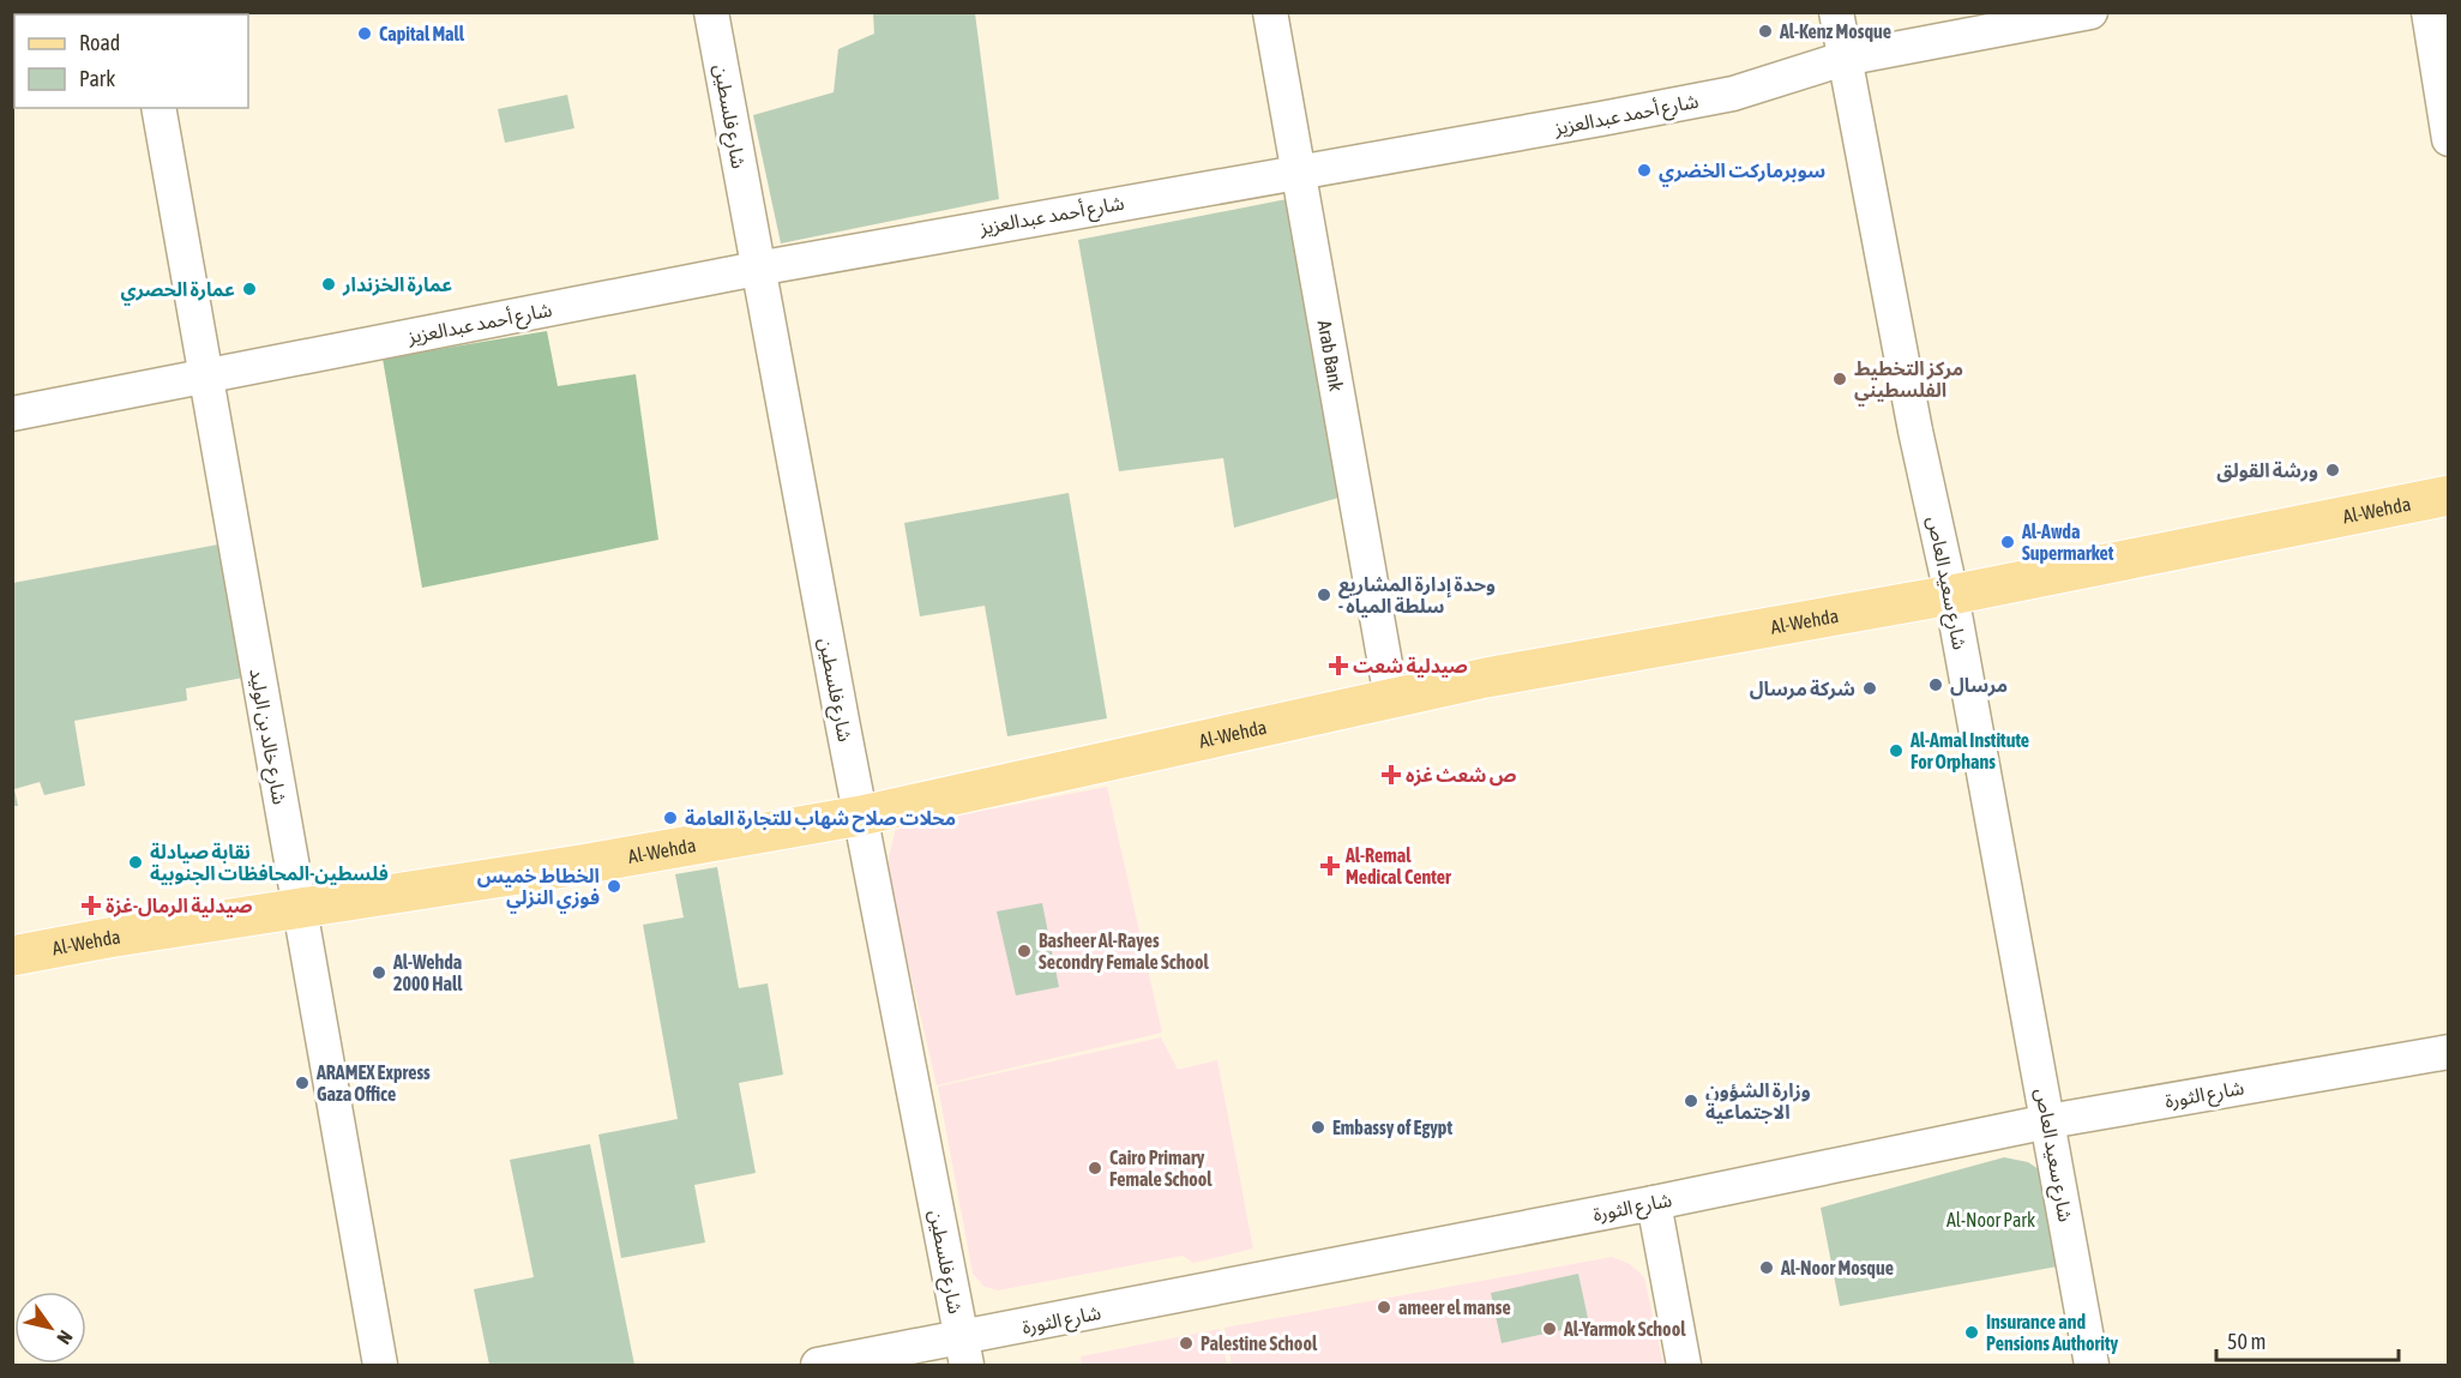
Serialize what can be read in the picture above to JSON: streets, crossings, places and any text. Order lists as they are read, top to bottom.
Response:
{
  "streets": {
    "main road": ["Al-Wehda"],
    "street": [
      "شارع أحمد عبدالعزيز",
      "شارع فلسطين",
      "Arab Bank",
      "شارع سعيد العاص",
      "شارع خالد بن الوليد",
      "شارع الثورة"
    ]
  },
  "crossings": [
    ["شارع أحمد عبدالعزيز", "شارع فلسطين"],
    ["شارع أحمد عبدالعزيز", "Arab Bank"],
    ["شارع أحمد عبدالعزيز", "شارع سعيد العاص"],
    ["شارع أحمد عبدالعزيز", "شارع خالد بن الوليد"],
    ["شارع فلسطين", "Al-Wehda"],
    ["شارع فلسطين", "شارع الثورة"],
    ["Arab Bank", "Al-Wehda"],
    ["Al-Wehda", "شارع سعيد العاص"],
    ["Al-Wehda", "شارع خالد بن الوليد"],
    ["شارع سعيد العاص", "شارع الثورة"]
  ],
  "parks": ["Al-Noor Park"],
  "places": {
    "other": [
      "Al-Kenz Mosque",
      "Capital Mall",
      "سوبرماركت الخضري",
      "عمارة الخزندار",
      "عمارة الحصري",
      "مركز التخطيط الفلسطيني",
      "ورشة القولق",
      "Al-Awda Supermarket",
      "وحدة إدارة المشاريع - سلطة المياه",
      "مرسال",
      "شركة مرسال",
      "Al-Amal Institute For Orphans",
      "محلات صلاح شهاب للتجارة العامة",
      "نقابة صيادلة فلسطين-المحافظات الجنوبية",
      "الخطاط خميس فوزي النزلي",
      "Basheer Al-Rayes Secondry Female School",
      "Al-Wehda 2000 Hall",
      "ARAMEX Express Gaza Office",
      "وزارة الشؤون الاجتماعية",
      "Embassy of Egypt",
      "Cairo Primary Female School",
      "Al-Noor Mosque",
      "ameer el manse",
      "Al-Yarmok School",
      "Insurance and Pensions Authority",
      "Palestine School"
    ],
    "health": [
      "صيدلية شعت",
      "ص شعث غزه",
      "Al-Remal Medical Center",
      "صيدلية الرمال-غزة"
    ]
  },
  "legend": ["Road", "Park"],
  "scale_bar": "50 m",
  "north": "bottom right"
}
